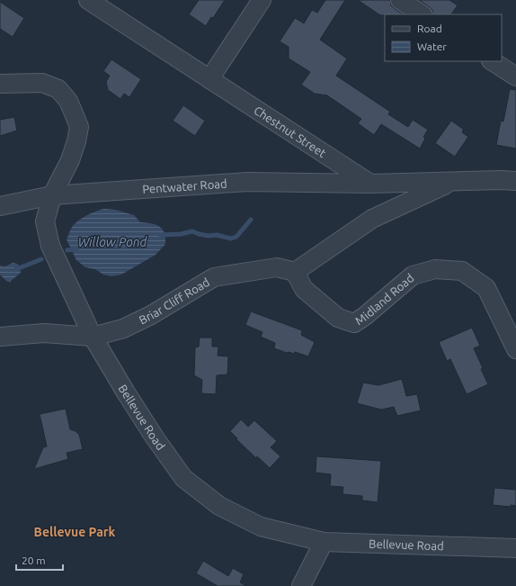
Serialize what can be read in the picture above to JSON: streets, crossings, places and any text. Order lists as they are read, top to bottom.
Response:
{
  "streets": {
    "street": [
      "Chestnut Street",
      "Pentwater Road",
      "Midland Road",
      "Briar Cliff Road",
      "Bellevue Road"
    ]
  },
  "crossings": [
    ["Chestnut Street", "Pentwater Road"],
    ["Pentwater Road", "Bellevue Road"],
    ["Midland Road", "Briar Cliff Road"],
    ["Briar Cliff Road", "Bellevue Road"]
  ],
  "districts": ["Bellevue Park"],
  "water": ["Willow Pond"],
  "legend": ["Road", "Water"],
  "scale_bar": "20 m"
}
